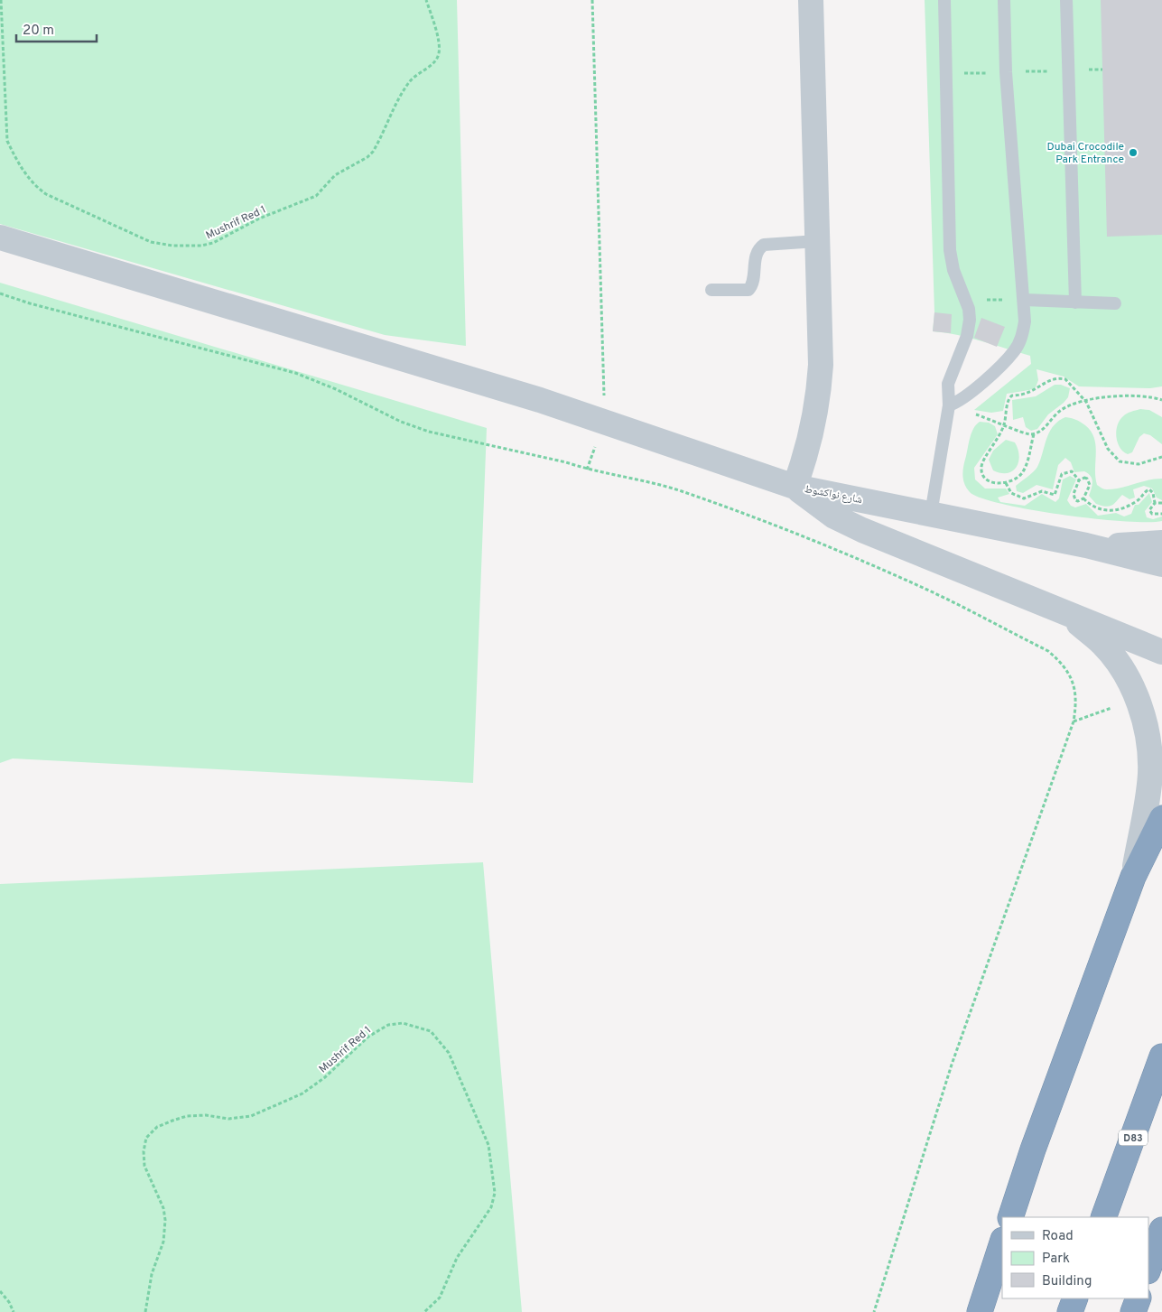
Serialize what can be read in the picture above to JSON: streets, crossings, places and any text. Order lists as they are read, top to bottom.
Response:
{
  "streets": {
    "highway": ["D83"],
    "street": ["شارع نواكشوط"],
    "path": ["Mushrif Red 1"]
  },
  "places": ["Dubai Crocodile Park Entrance"],
  "legend": ["Road", "Park", "Building"],
  "scale_bar": "20 m"
}
